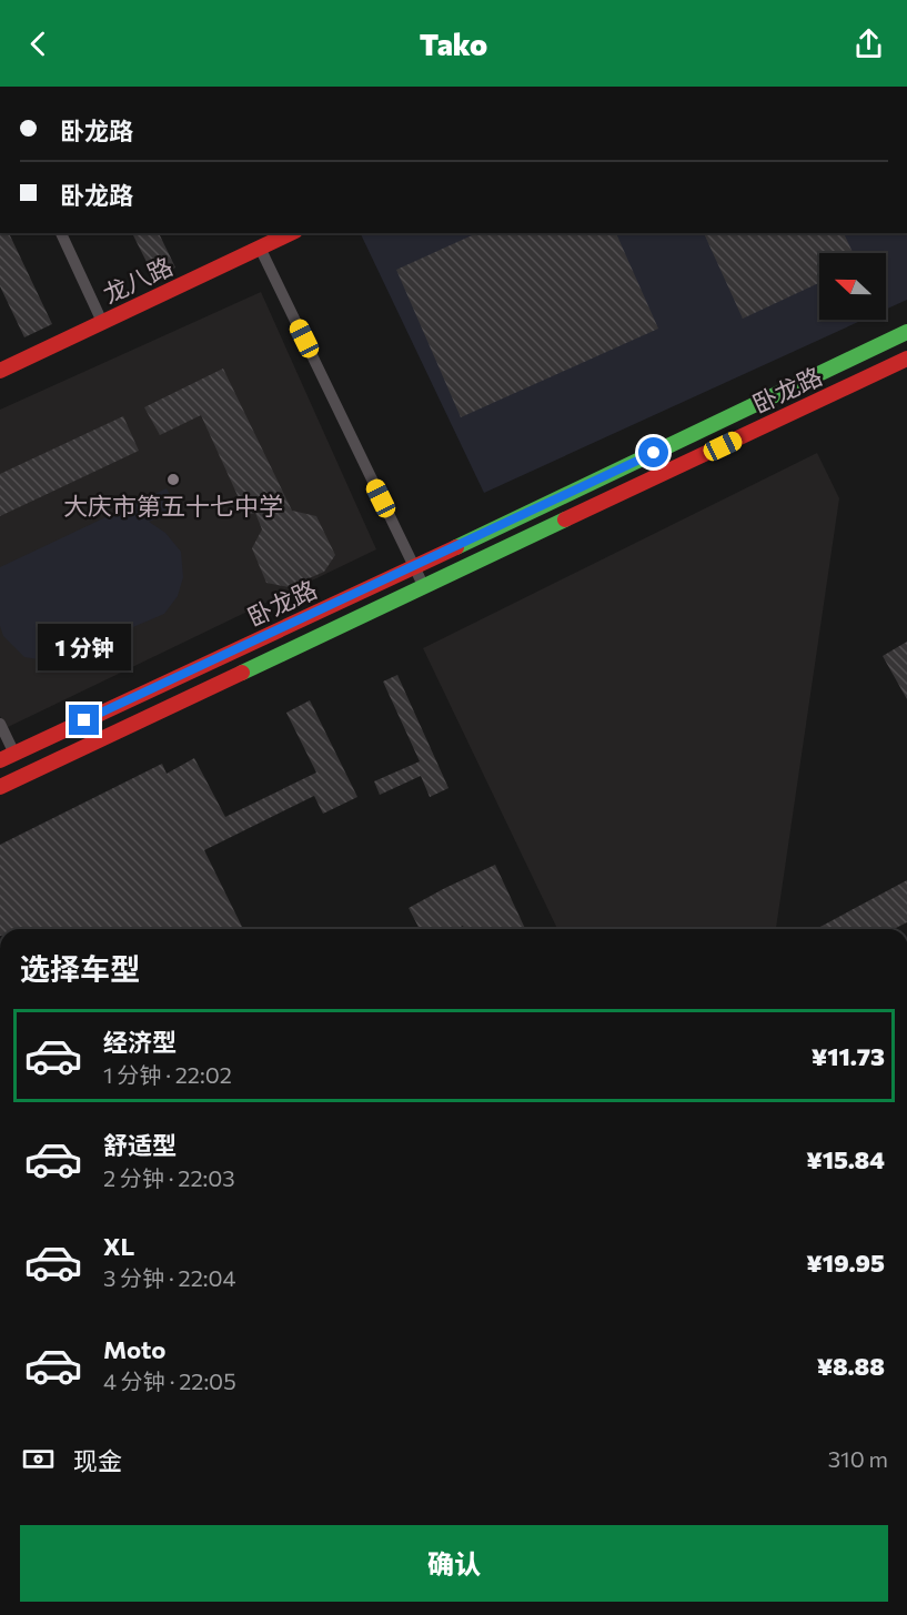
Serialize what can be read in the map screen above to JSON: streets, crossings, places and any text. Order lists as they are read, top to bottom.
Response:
{
  "streets": {
    "main road": ["龙八路", "卧龙路"]
  },
  "places": ["大庆市第五十七中学"],
  "north": "left",
  "page": {
    "header": "Tako",
    "banner": ["卧龙路", "卧龙路"],
    "bubble": "1 分钟",
    "heading": "选择车型",
    "list": [
      {
        "name": "经济型",
        "note": "1 分钟 · 22:02",
        "value": "¥11.73"
      },
      {
        "name": "舒适型",
        "note": "2 分钟 · 22:03",
        "value": "¥15.84"
      },
      {
        "name": "XL",
        "note": "3 分钟 · 22:04",
        "value": "¥19.95"
      },
      {
        "name": "Moto",
        "note": "4 分钟 · 22:05",
        "value": "¥8.88"
      }
    ],
    "pay": ["现金", "310 m"],
    "buttons": "确认"
  }
}
